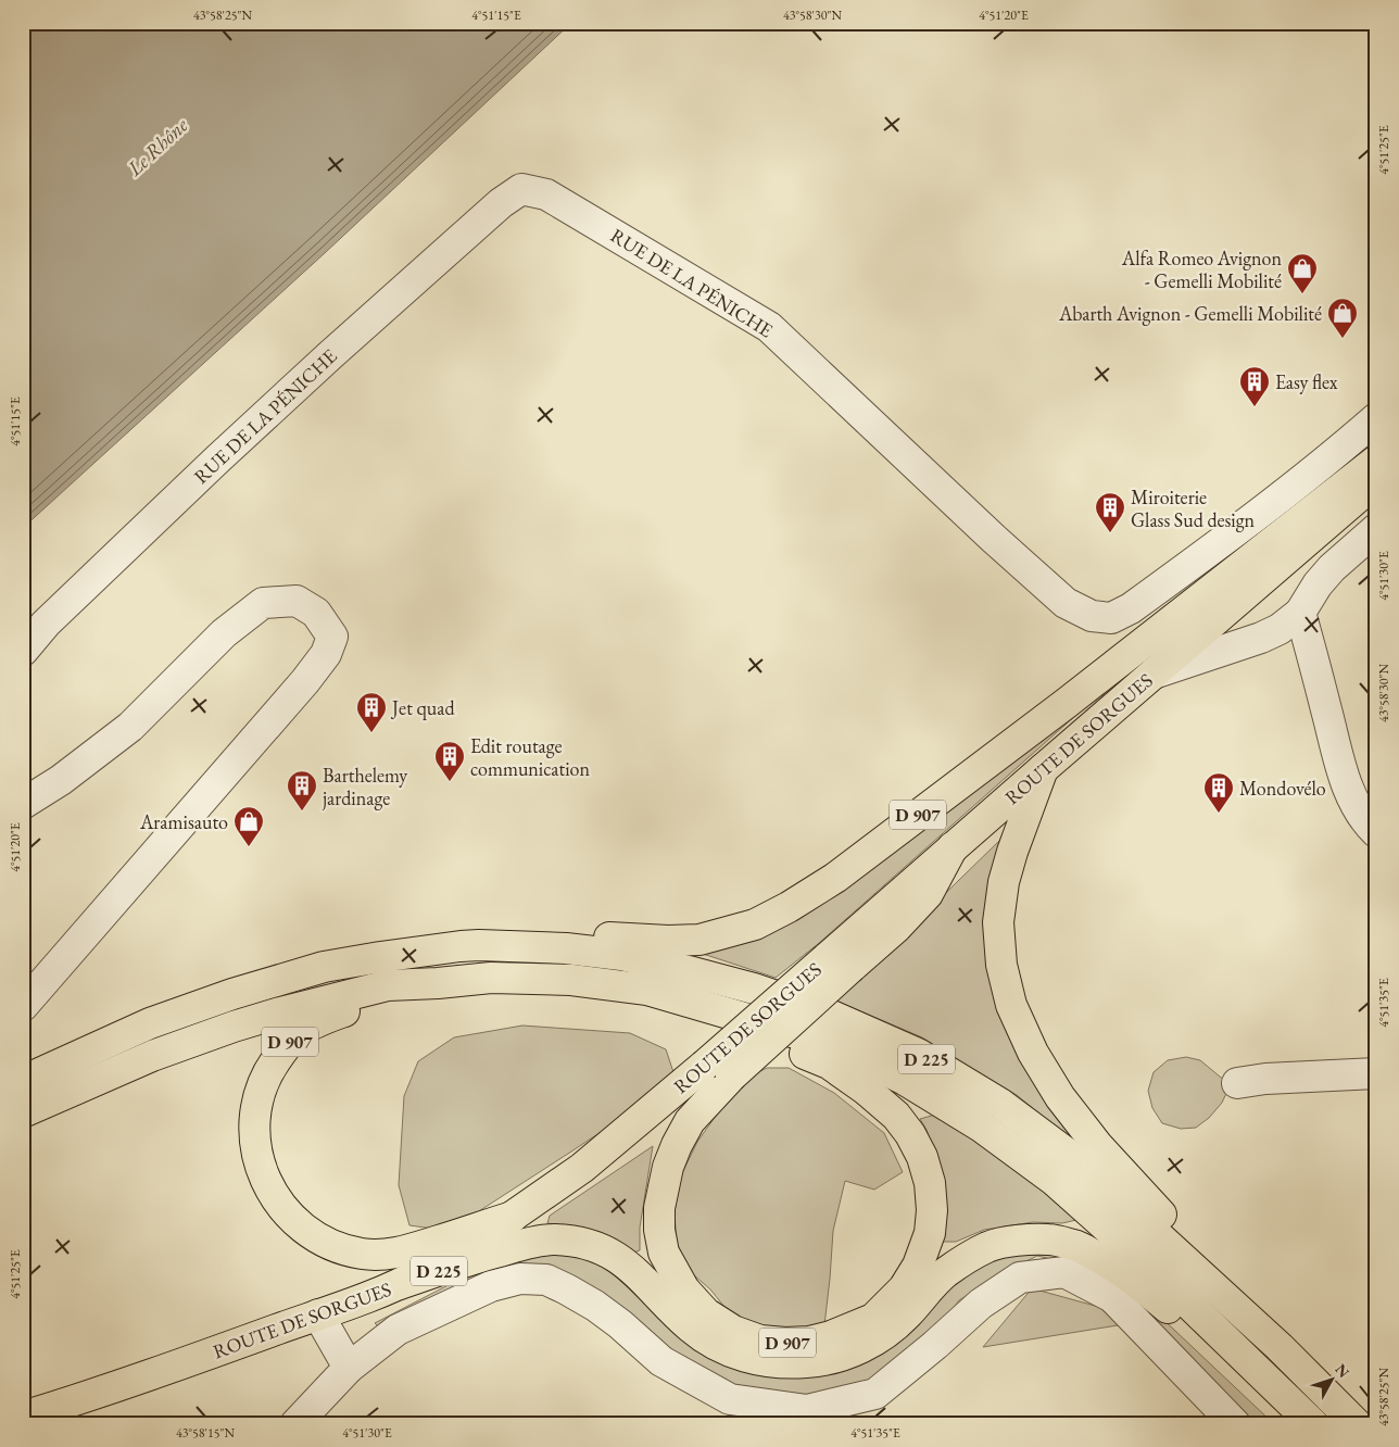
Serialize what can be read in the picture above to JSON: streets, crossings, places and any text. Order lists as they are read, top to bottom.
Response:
{
  "streets": {
    "main road": ["ROUTE DE SORGUES", "D 907", "D 225"],
    "street": ["RUE DE LA PÉNICHE"]
  },
  "crossings": [
    ["ROUTE DE SORGUES", "D 907"],
    ["ROUTE DE SORGUES", "D 225"],
    ["D 907", "D 225"]
  ],
  "water": ["Le Rhône"],
  "places": {
    "shop": ["Alfa Romeo Avignon - Gemelli Mobilité", "Abarth Avignon - Gemelli Mobilité", "Aramisauto"],
    "building": [
      "Easy flex",
      "Miroiterie Glass Sud design",
      "Jet quad",
      "Edit routage communication",
      "Barthelemy jardinage",
      "Mondovélo"
    ]
  },
  "north": "top right",
  "coordinates": [
    "43°58'25\"N",
    "4°51'15\"E",
    "43°58'30\"N",
    "4°51'20\"E",
    "4°51'25\"E",
    "4°51'30\"E",
    "4°51'35\"E",
    "43°58'15\"N"
  ]
}
